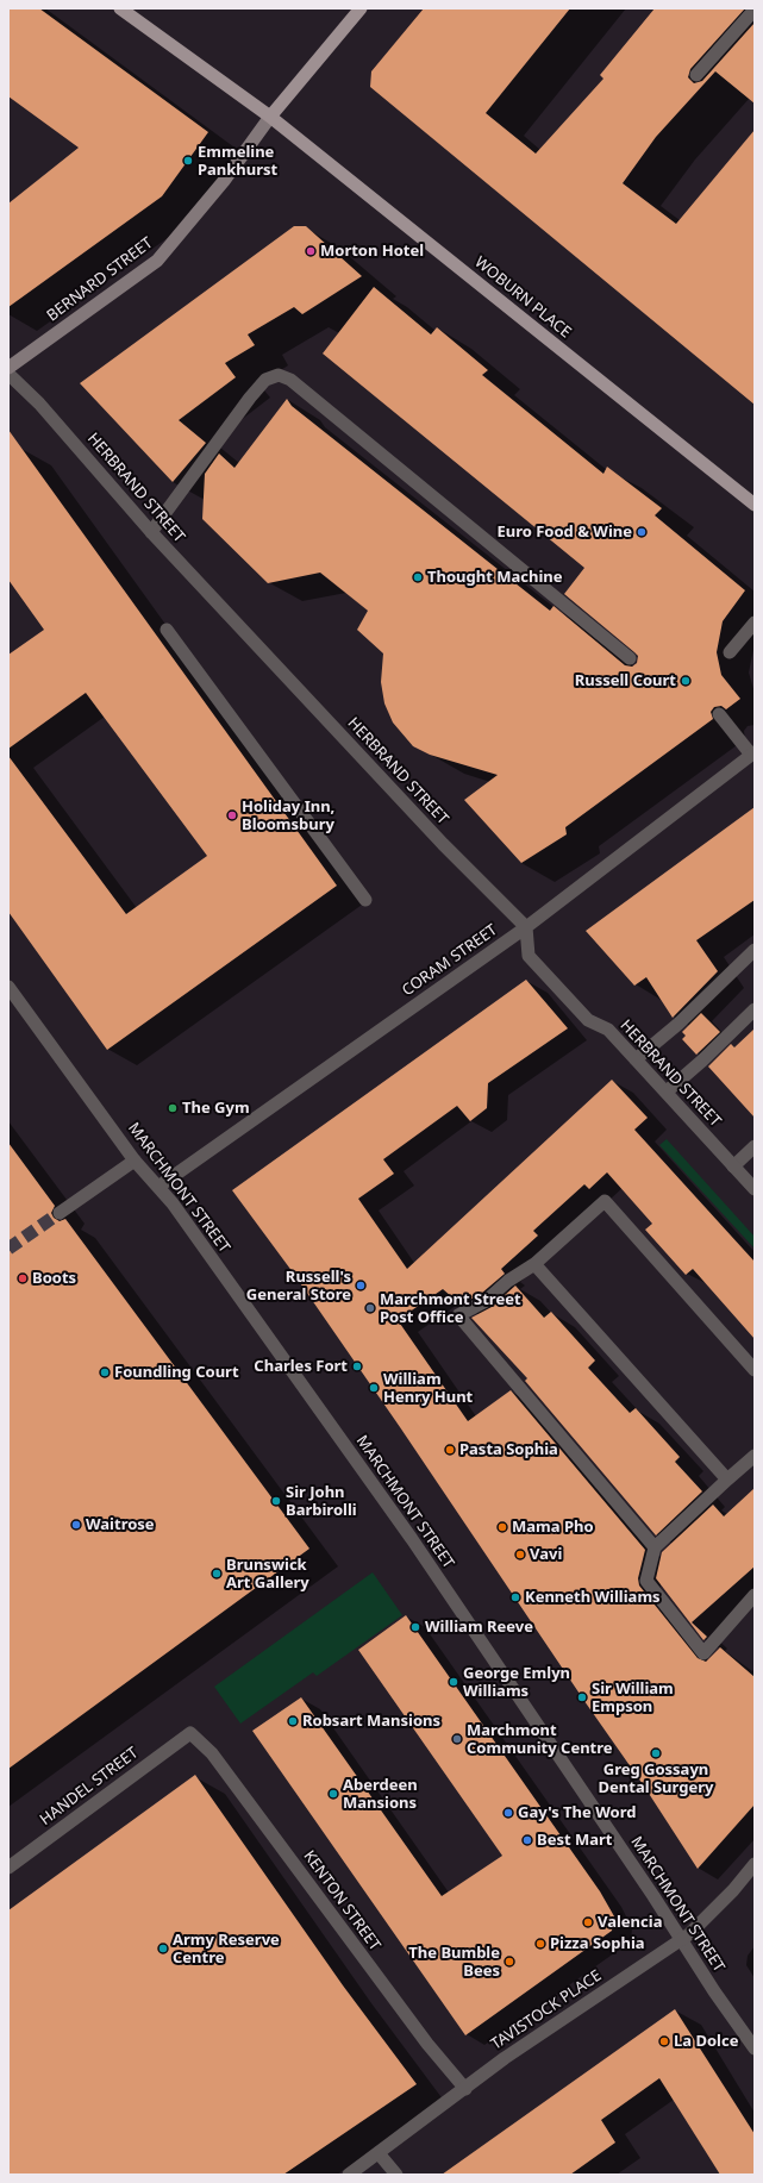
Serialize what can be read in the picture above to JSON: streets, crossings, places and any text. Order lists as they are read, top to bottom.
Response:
{
  "streets": {
    "main road": ["BERNARD STREET", "WOBURN PLACE"],
    "street": [
      "HERBRAND STREET",
      "CORAM STREET",
      "MARCHMONT STREET",
      "HANDEL STREET",
      "KENTON STREET",
      "TAVISTOCK PLACE"
    ]
  },
  "crossings": [
    ["BERNARD STREET", "WOBURN PLACE"],
    ["HERBRAND STREET", "CORAM STREET"],
    ["CORAM STREET", "MARCHMONT STREET"],
    ["MARCHMONT STREET", "TAVISTOCK PLACE"],
    ["HANDEL STREET", "KENTON STREET"],
    ["KENTON STREET", "TAVISTOCK PLACE"]
  ],
  "places": [
    "Emmeline Pankhurst",
    "Morton Hotel",
    "Euro Food & Wine",
    "Thought Machine",
    "Russell Court",
    "Holiday Inn, Bloomsbury",
    "The Gym",
    "Boots",
    "Russell's General Store",
    "Marchmont Street Post Office",
    "Charles Fort",
    "Foundling Court",
    "William Henry Hunt",
    "Pasta Sophia",
    "Sir John Barbirolli",
    "Waitrose",
    "Mama Pho",
    "Vavi",
    "Brunswick Art Gallery",
    "Kenneth Williams",
    "William Reeve",
    "George Emlyn Williams",
    "Sir William Empson",
    "Robsart Mansions",
    "Marchmont Community Centre",
    "Greg Gossayn Dental Surgery",
    "Aberdeen Mansions",
    "Gay's The Word",
    "Best Mart",
    "Valencia",
    "Pizza Sophia",
    "Army Reserve Centre",
    "The Bumble Bees",
    "La Dolce"
  ]
}
